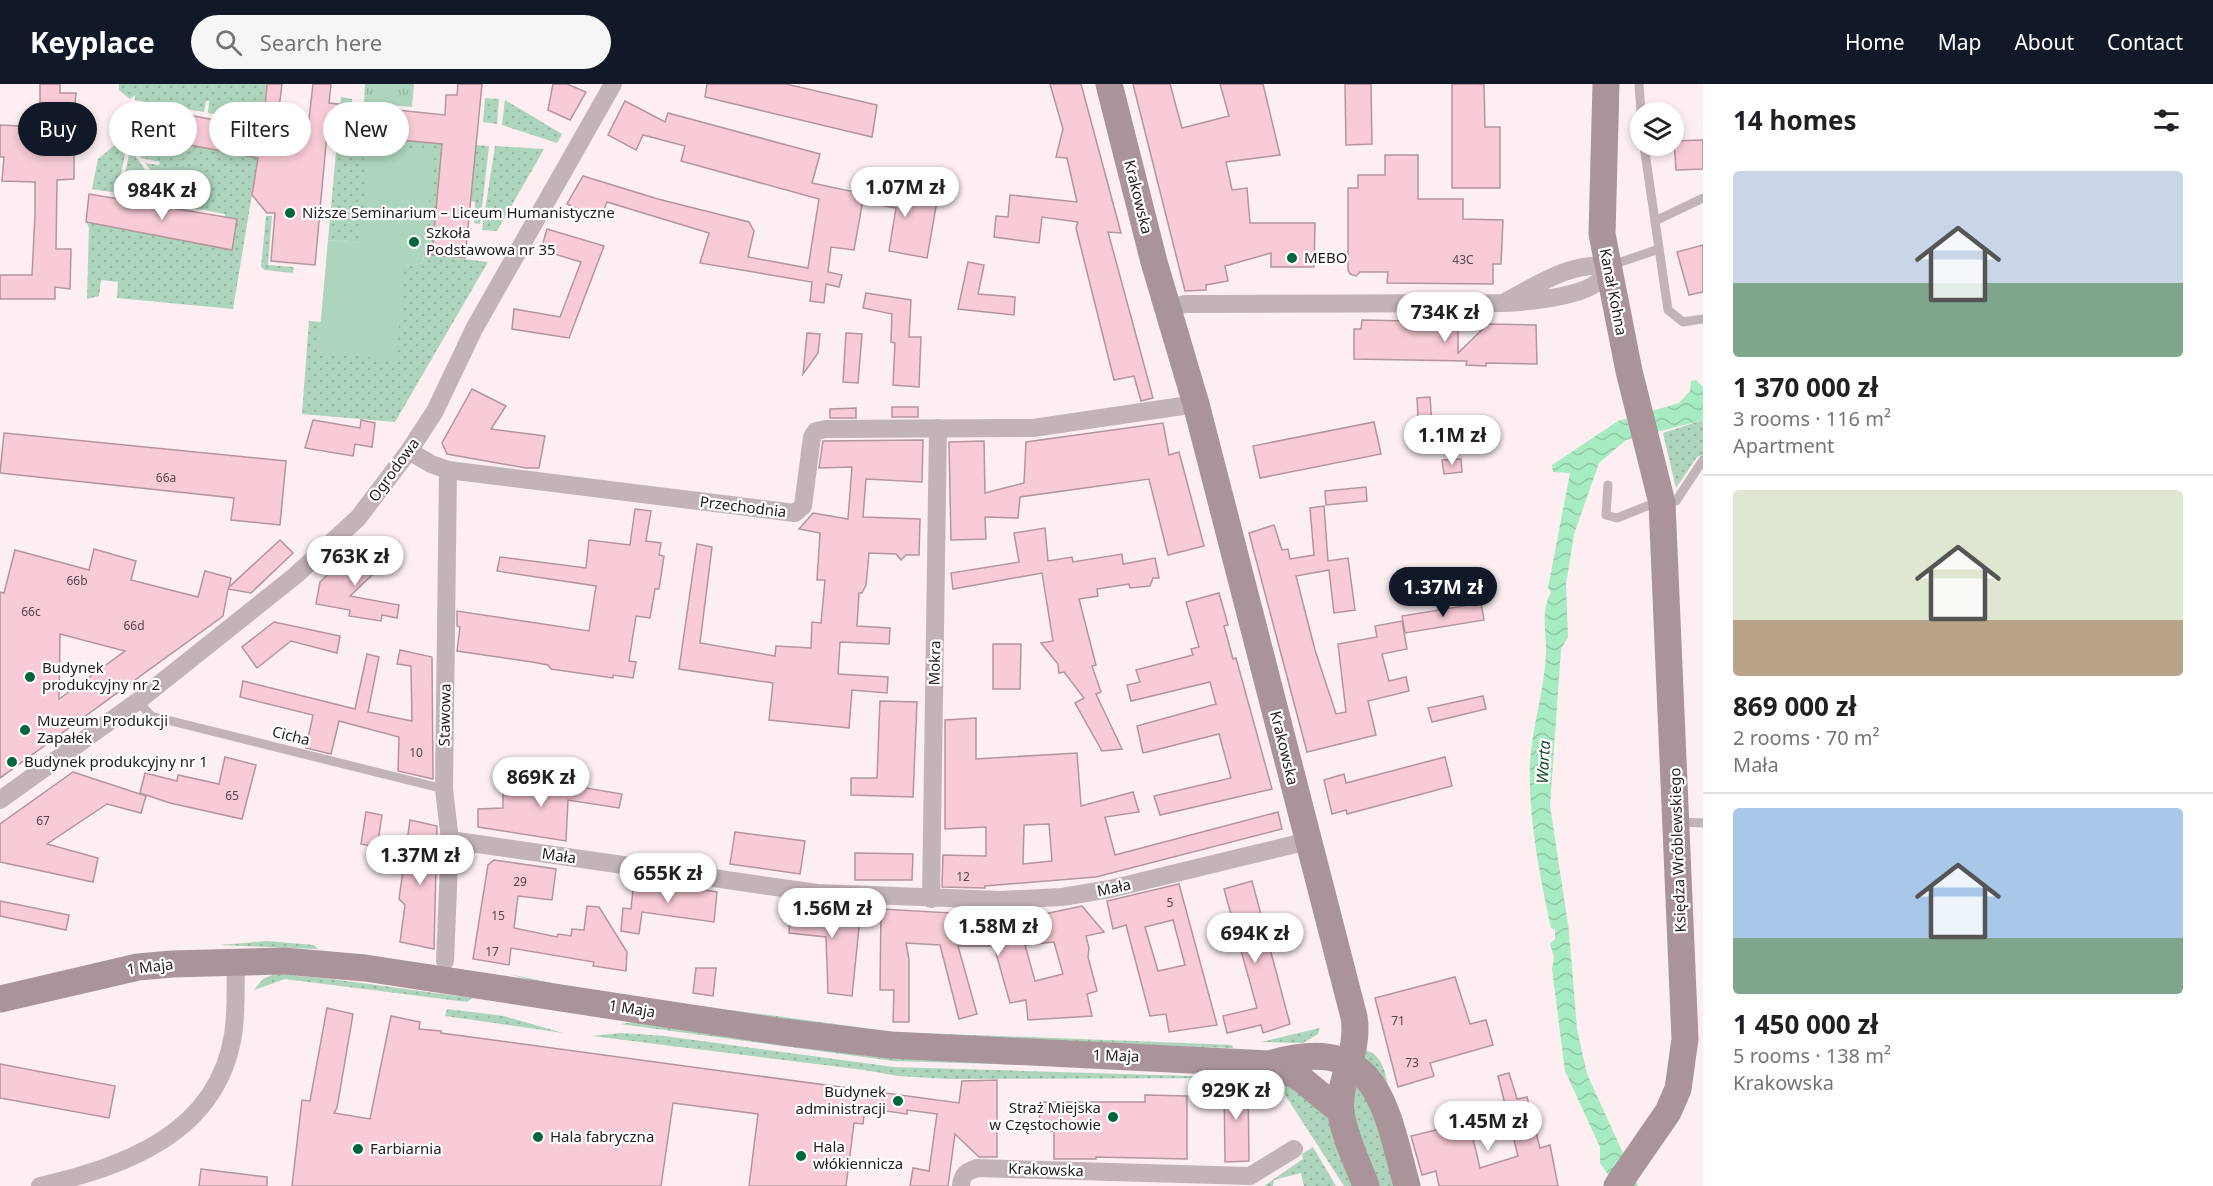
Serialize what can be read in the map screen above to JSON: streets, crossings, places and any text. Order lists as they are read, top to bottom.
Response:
{
  "streets": {
    "street": [
      "Krakowska",
      "Kanał Kohna",
      "Ogrodowa",
      "Przechodnia",
      "Mokra",
      "Stawowa",
      "Księdza Wróblewskiego",
      "Mała",
      "1 Maja"
    ],
    "lane": ["Cicha"]
  },
  "crossings": [
    ["Krakowska", "Przechodnia"],
    ["Krakowska", "Mała"],
    ["Krakowska", "1 Maja"],
    ["Kanał Kohna", "Księdza Wróblewskiego"],
    ["Ogrodowa", "Przechodnia"],
    ["Ogrodowa", "Cicha"],
    ["Przechodnia", "Mokra"],
    ["Przechodnia", "Stawowa"],
    ["Mokra", "Mała"],
    ["Stawowa", "Cicha"],
    ["Stawowa", "Mała"]
  ],
  "water": ["Warta"],
  "places": [
    "Niższe Seminarium – Liceum Humanistyczne",
    "Szkoła Podstawowa nr 35",
    "MEBO",
    "Budynek produkcyjny nr 2",
    "Muzeum Produkcji Zapałek",
    "Budynek produkcyjny nr 1",
    "Budynek administracji",
    "Straż Miejska w Częstochowie",
    "Hala fabryczna",
    "Farbiarnia",
    "Hala włókiennicza"
  ],
  "house_numbers": [
    "43C",
    "66a",
    "66b",
    "66c",
    "66d",
    "10",
    "65",
    "67",
    "12",
    "29",
    "5",
    "15",
    "17",
    "71",
    "73"
  ],
  "page": {
    "header": "Keyplace",
    "search": "Search here",
    "nav": [
      "Home",
      "Map",
      "About",
      "Contact"
    ],
    "heading": "14 homes",
    "chip": [
      "Buy",
      "Rent",
      "Filters",
      "New"
    ],
    "list": [
      {
        "name": "1 370 000 zł",
        "note": "3 rooms · 116 m² · Apartment"
      },
      {
        "name": "869 000 zł",
        "note": "2 rooms · 70 m² · Mała"
      },
      {
        "name": "1 450 000 zł",
        "note": "5 rooms · 138 m² · Krakowska"
      }
    ],
    "price": [
      "1.07M zł",
      "984K zł",
      "734K zł",
      "1.1M zł",
      "763K zł",
      "1.37M zł",
      "869K zł",
      "1.37M zł",
      "655K zł",
      "1.56M zł",
      "1.58M zł",
      "694K zł",
      "929K zł",
      "1.45M zł"
    ]
  }
}
